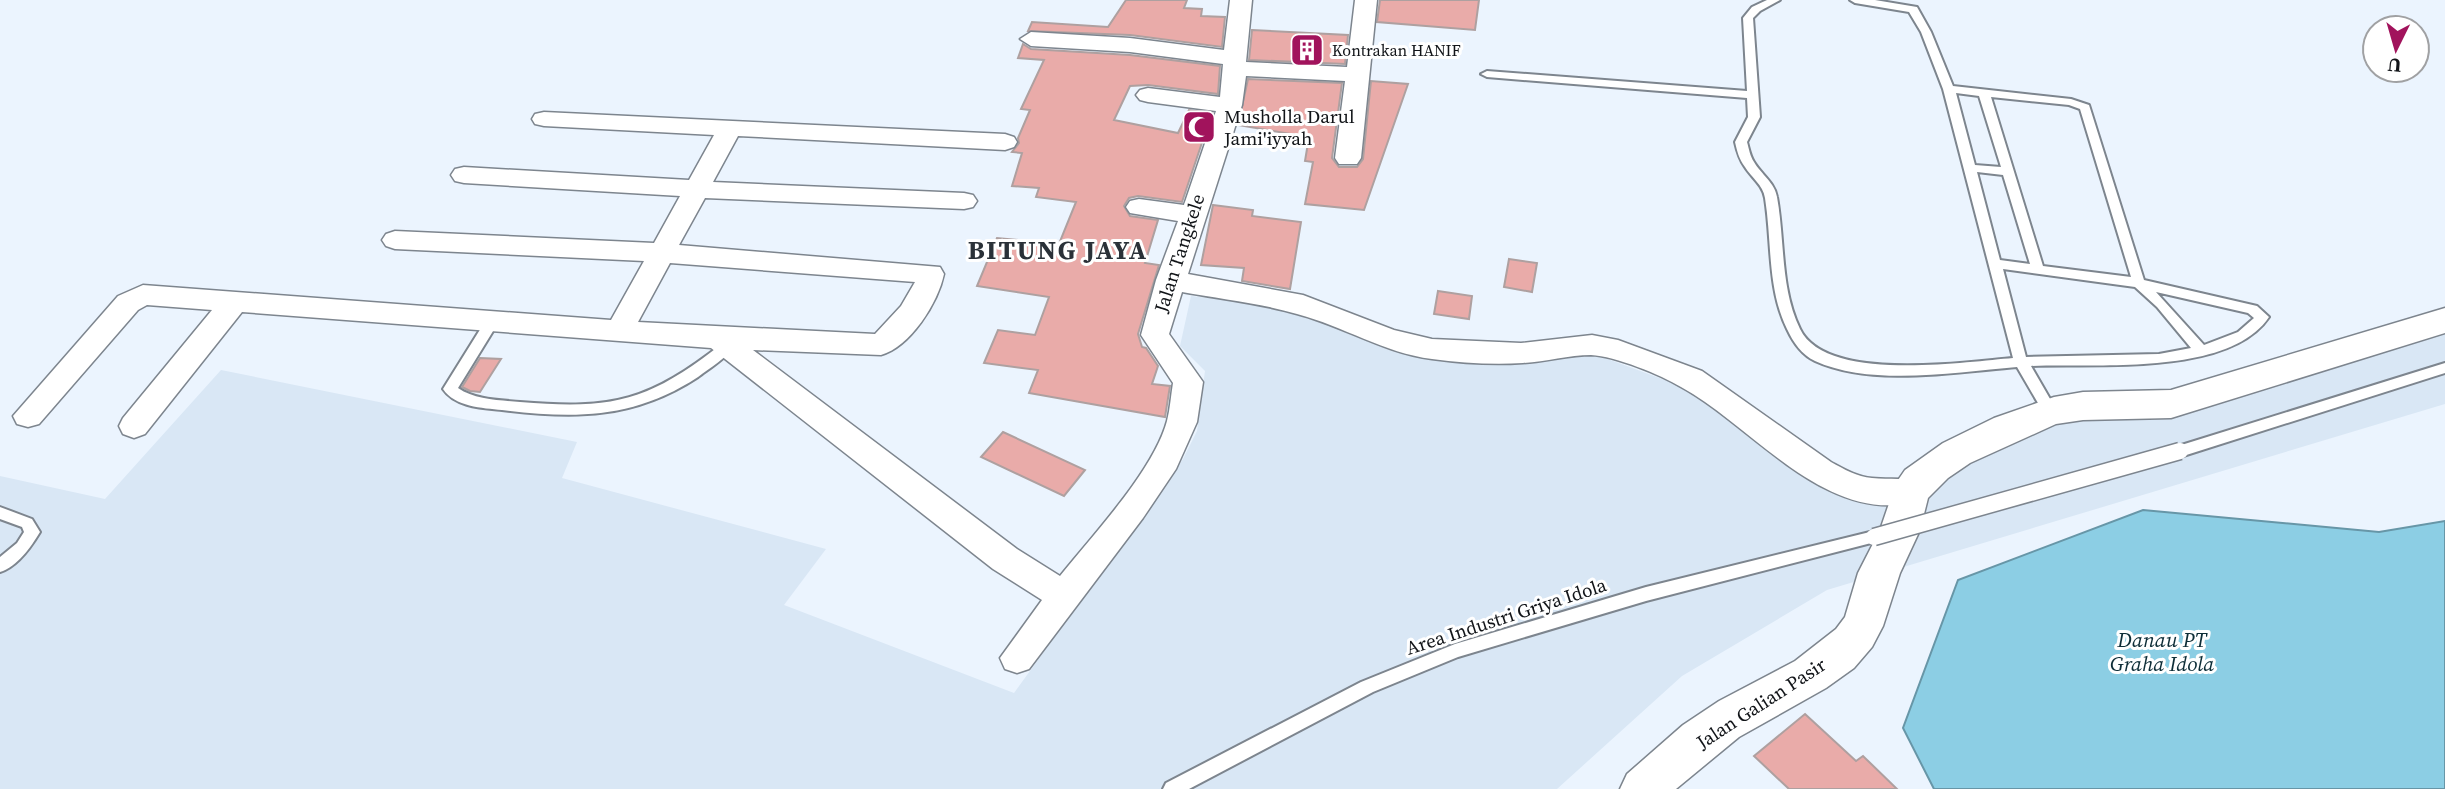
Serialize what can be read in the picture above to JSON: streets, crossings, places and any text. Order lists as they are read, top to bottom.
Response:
{
  "streets": {
    "street": ["Jalan Tangkele", "Jalan Galian Pasir"],
    "lane": ["Area Industri Griya Idola"]
  },
  "districts": ["BITUNG JAYA"],
  "water": ["Danau PT Graha Idola"],
  "places": {
    "building": ["Kontrakan HANIF"],
    "mosque": ["Musholla Darul Jami'iyyah"]
  },
  "north": "bottom"
}
